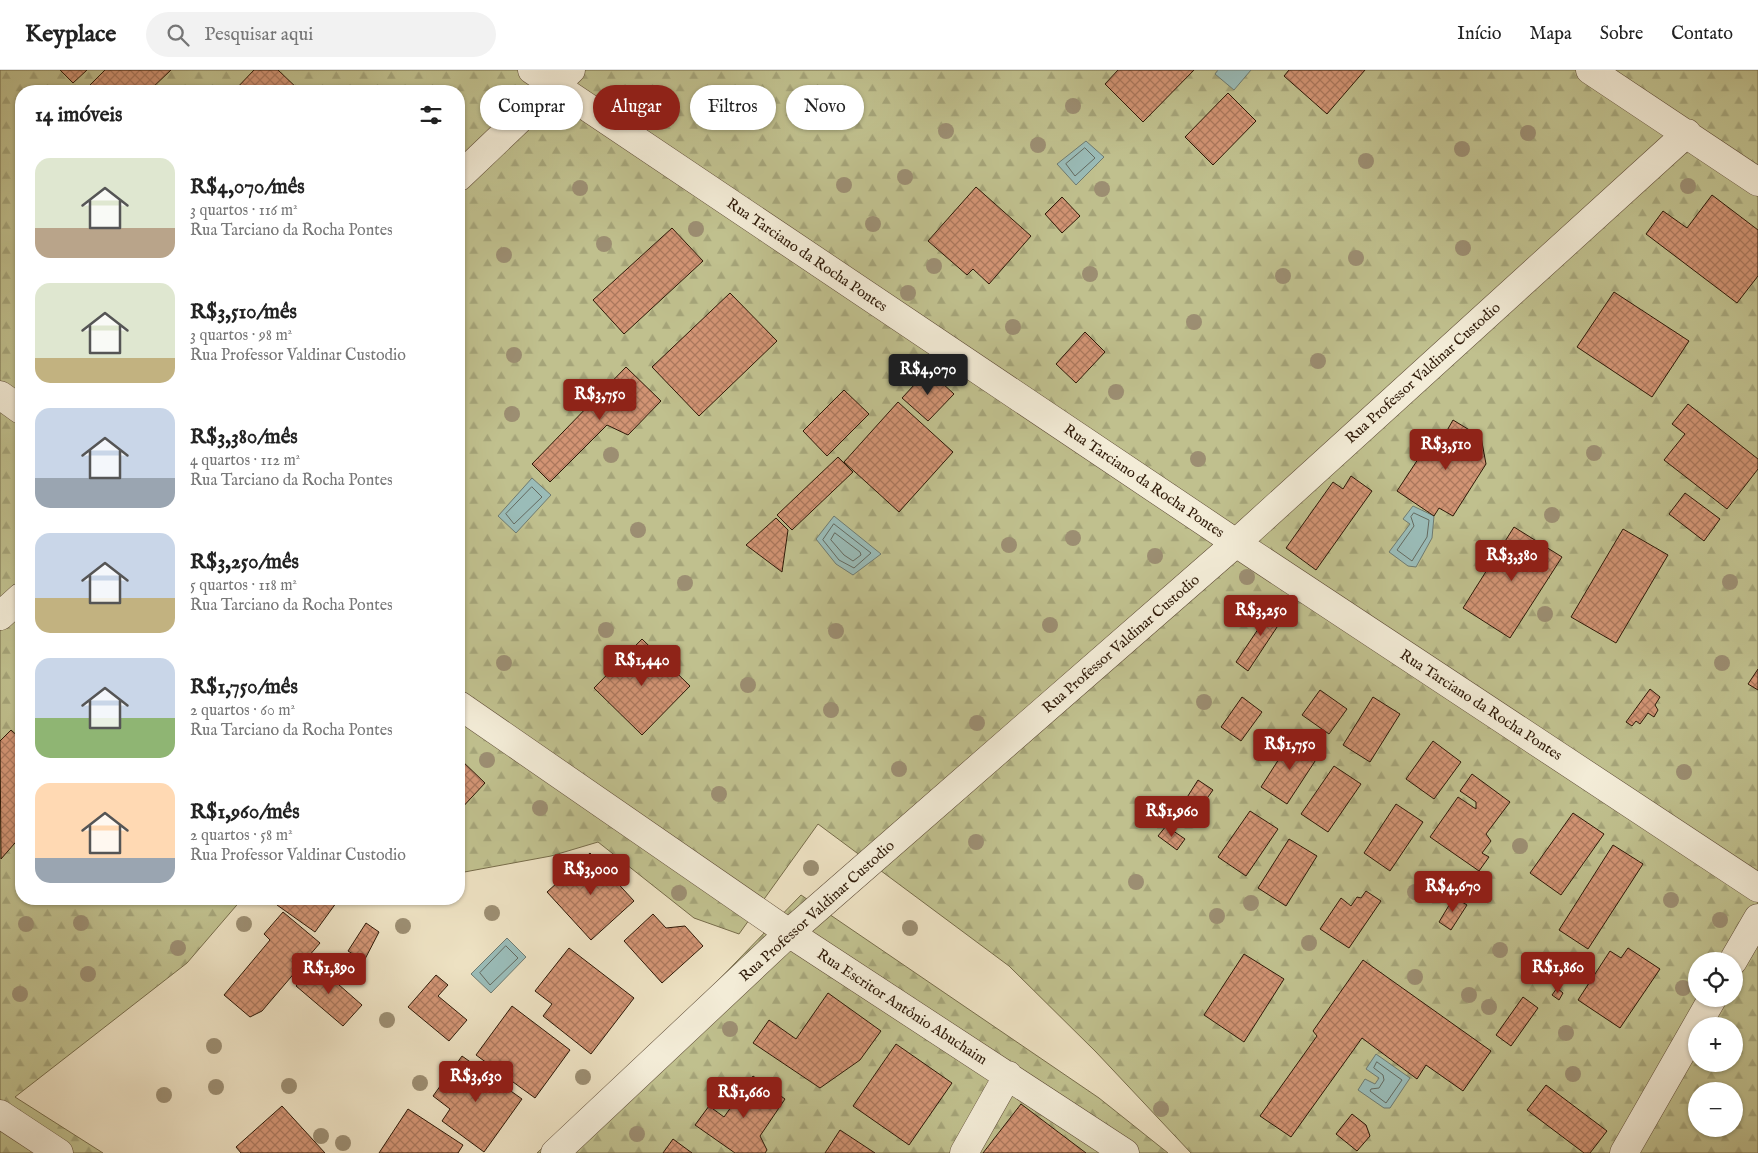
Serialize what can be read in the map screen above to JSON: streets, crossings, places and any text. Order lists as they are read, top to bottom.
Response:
{
  "streets": {
    "street": ["Rua Tarciano da Rocha Pontes", "Rua Professor Valdinar Custodio", "Rua Escritor Antônio Abuchaim"]
  },
  "crossings": [
    ["Rua Tarciano da Rocha Pontes", "Rua Professor Valdinar Custodio"],
    ["Rua Professor Valdinar Custodio", "Rua Escritor Antônio Abuchaim"]
  ],
  "page": {
    "header": "Keyplace",
    "search": "Pesquisar aqui",
    "nav": [
      "Início",
      "Mapa",
      "Sobre",
      "Contato"
    ],
    "chip": [
      "Comprar",
      "Alugar",
      "Filtros",
      "Novo"
    ],
    "heading": "14 imóveis",
    "list": [
      {
        "name": "R$4,070/mês",
        "note": "3 quartos · 116 m² · Rua Tarciano da Rocha Pontes"
      },
      {
        "name": "R$3,510/mês",
        "note": "3 quartos · 98 m² · Rua Professor Valdinar Custodio"
      },
      {
        "name": "R$3,380/mês",
        "note": "4 quartos · 112 m² · Rua Tarciano da Rocha Pontes"
      },
      {
        "name": "R$3,250/mês",
        "note": "5 quartos · 118 m² · Rua Tarciano da Rocha Pontes"
      },
      {
        "name": "R$1,750/mês",
        "note": "2 quartos · 60 m² · Rua Tarciano da Rocha Pontes"
      },
      {
        "name": "R$1,960/mês",
        "note": "2 quartos · 58 m² · Rua Professor Valdinar Custodio"
      }
    ],
    "price": [
      "R$4,070",
      "R$3,750",
      "R$3,510",
      "R$3,380",
      "R$3,250",
      "R$1,440",
      "R$1,750",
      "R$1,960",
      "R$3,000",
      "R$4,670",
      "R$1,860",
      "R$1,890",
      "R$3,630",
      "R$1,660"
    ],
    "map_buttons": ["+", "−"]
  }
}
